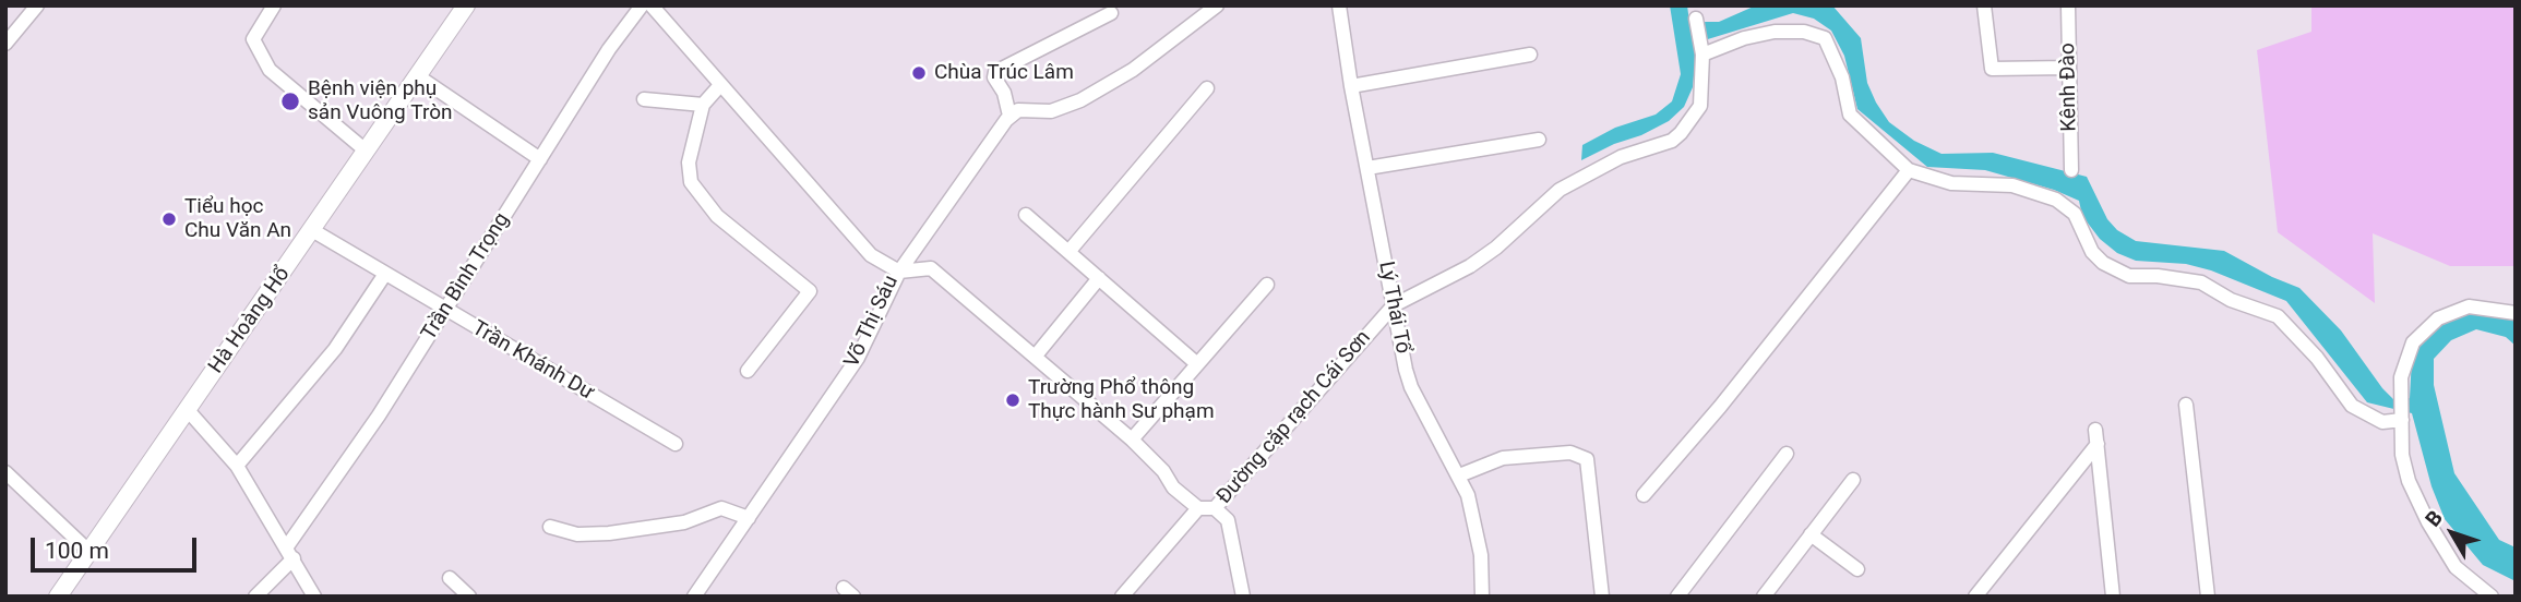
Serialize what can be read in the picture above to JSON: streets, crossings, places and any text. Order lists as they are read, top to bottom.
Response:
{
  "streets": {
    "main road": ["Hà Hoàng Hổ"],
    "street": [
      "Kênh Đào",
      "Trần Bình Trọng",
      "Lý Thái Tổ",
      "Võ Thị Sáu",
      "Trần Khánh Dư",
      "Đường cặp rạch Cái Sơn"
    ]
  },
  "crossings": [
    ["Trần Bình Trọng", "Trần Khánh Dư"],
    ["Lý Thái Tổ", "Đường cặp rạch Cái Sơn"],
    ["Hà Hoàng Hổ", "Trần Khánh Dư"],
    ["Võ Thị Sáu", "Đường cặp rạch Cái Sơn"]
  ],
  "places": [
    "Chùa Trúc Lâm",
    "Bệnh viện phụ sản Vuông Tròn",
    "Tiểu học Chu Văn An",
    "Trường Phổ thông Thực hành Sư phạm"
  ],
  "scale_bar": "100 m",
  "north": "top left"
}
